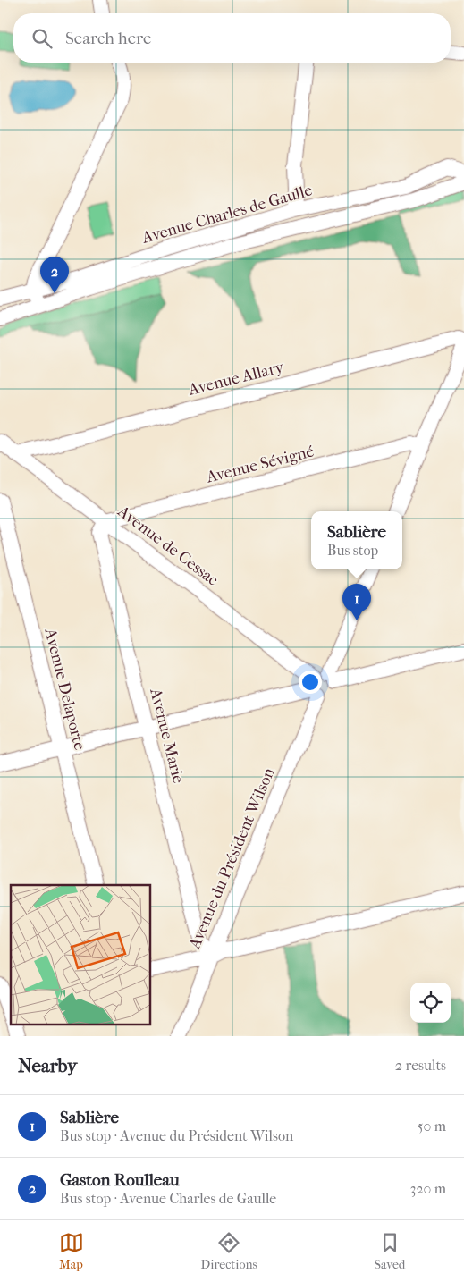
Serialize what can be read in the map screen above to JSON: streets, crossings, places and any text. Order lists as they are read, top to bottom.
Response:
{
  "streets": {
    "street": [
      "Avenue Charles de Gaulle",
      "Avenue Allary",
      "Avenue Sévigné",
      "Avenue de Cessac",
      "Avenue Delaporte",
      "Avenue Marie",
      "Avenue du Président Wilson"
    ]
  },
  "crossings": [
    ["Avenue Allary", "Avenue de Cessac"],
    ["Avenue Sévigné", "Avenue de Cessac"],
    ["Avenue Sévigné", "Avenue Marie"],
    ["Avenue de Cessac", "Avenue Marie"],
    ["Avenue de Cessac", "Avenue du Président Wilson"],
    ["Avenue Marie", "Avenue du Président Wilson"]
  ],
  "page": {
    "search": "Search here",
    "pins": ["2", "1"],
    "popup": ["Sablière", "Bus stop"],
    "heading": ["Nearby", "2 results"],
    "list": [
      {
        "mark": "1",
        "name": "Sablière",
        "note": "Bus stop · Avenue du Président Wilson",
        "value": "50 m"
      },
      {
        "mark": "2",
        "name": "Gaston Roulleau",
        "note": "Bus stop · Avenue Charles de Gaulle",
        "value": "320 m"
      }
    ],
    "nav": ["Map", "Directions", "Saved"]
  }
}
